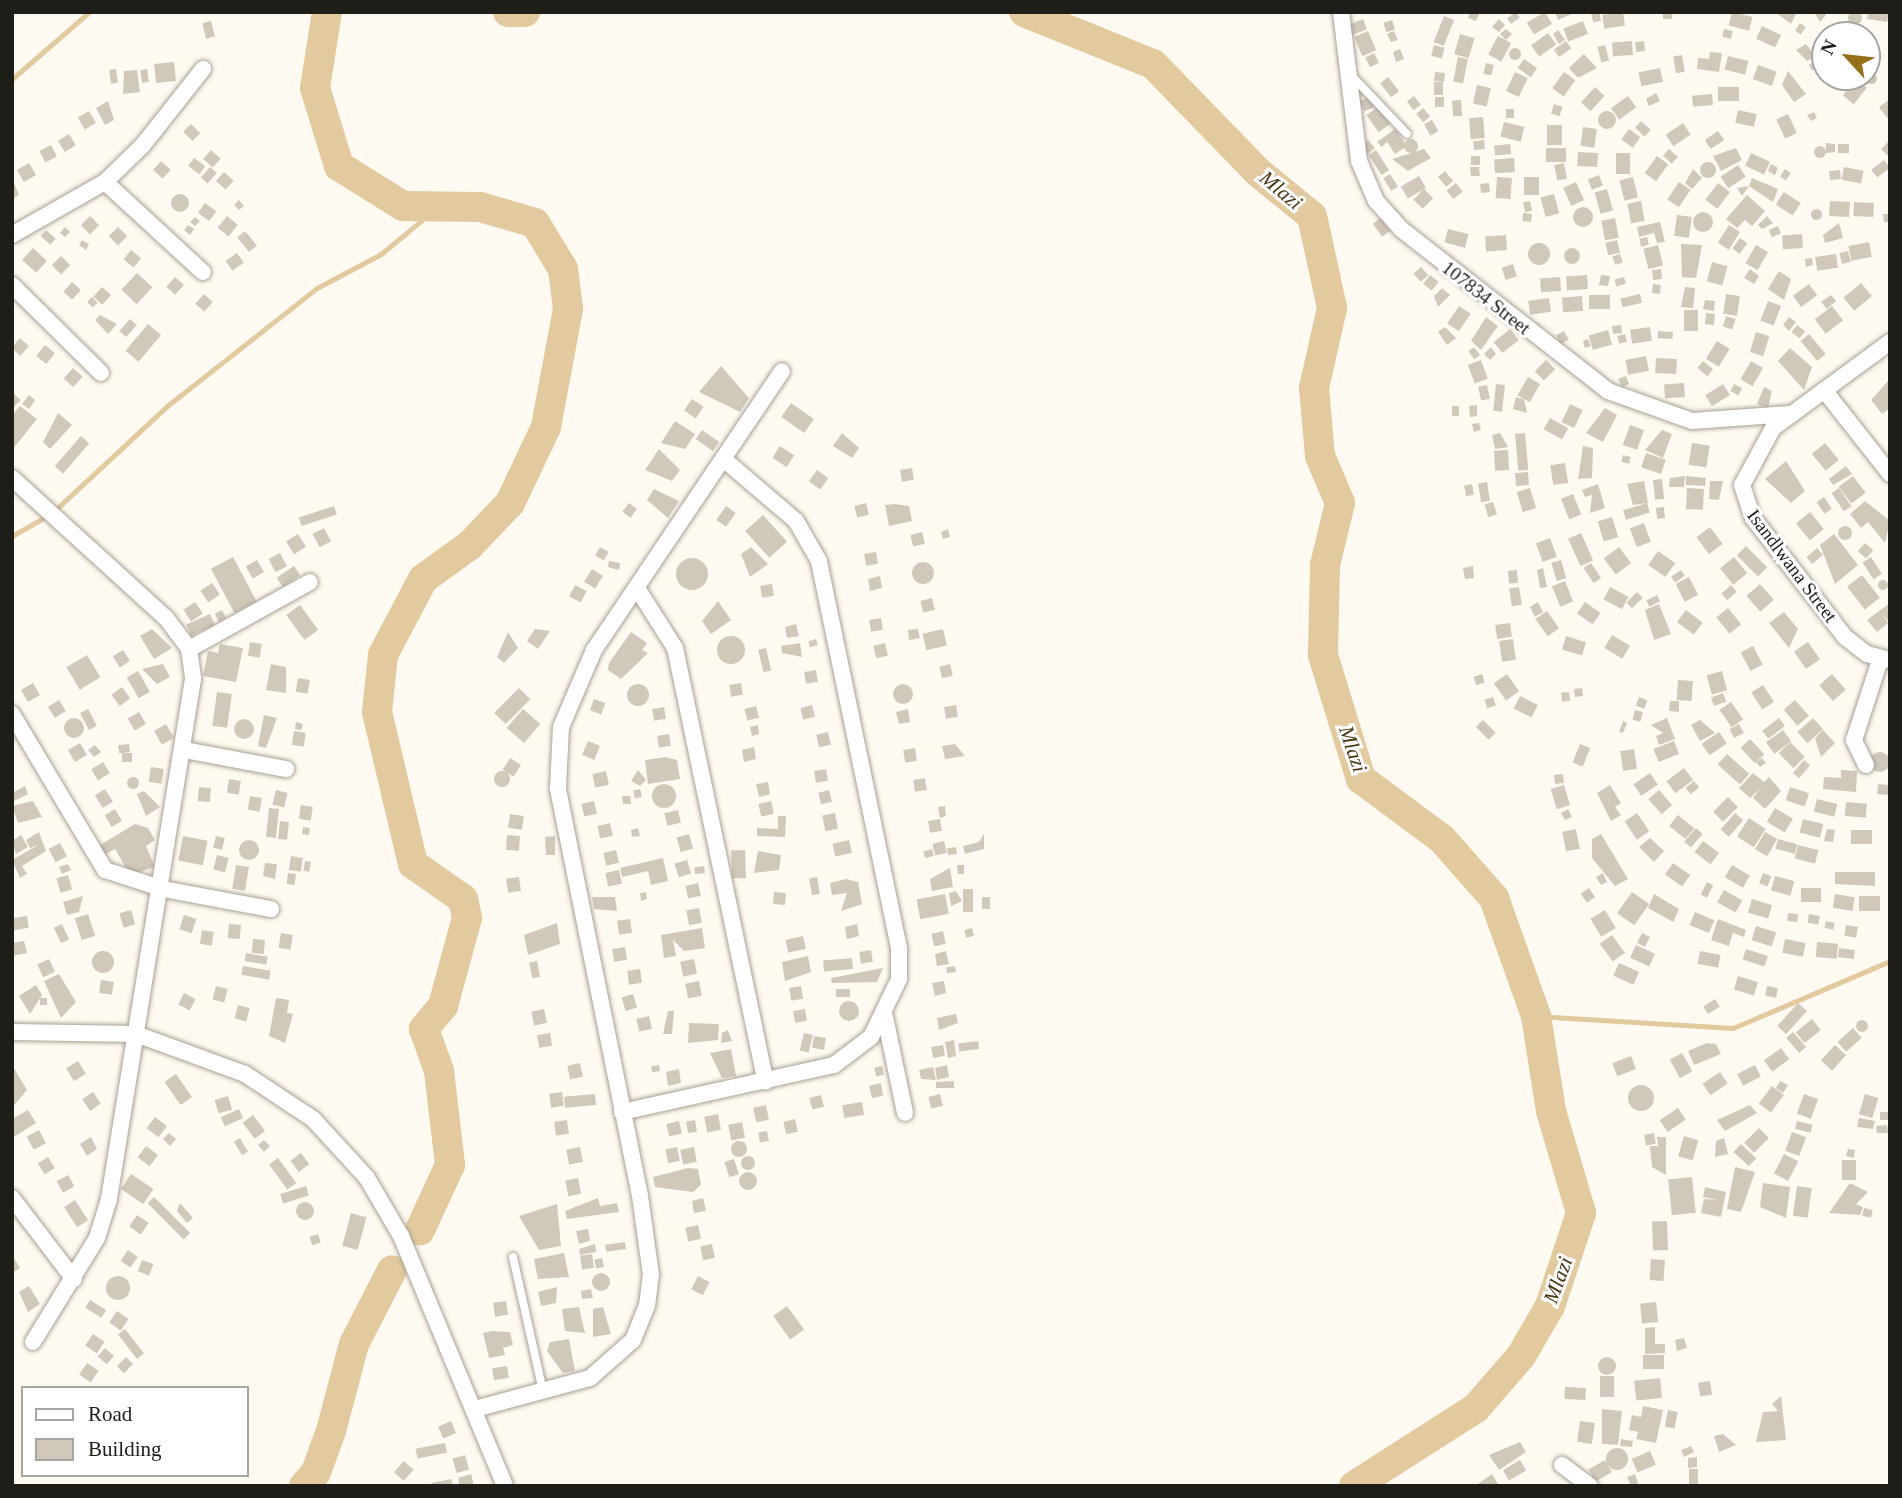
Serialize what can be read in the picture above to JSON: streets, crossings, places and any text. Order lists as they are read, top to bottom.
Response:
{
  "streets": {
    "street": ["107834 Street", "Isandlwana Street"]
  },
  "crossings": [
    ["107834 Street", "Isandlwana Street"]
  ],
  "water": ["Mlazi"],
  "legend": ["Road", "Building"],
  "north": "top left"
}
